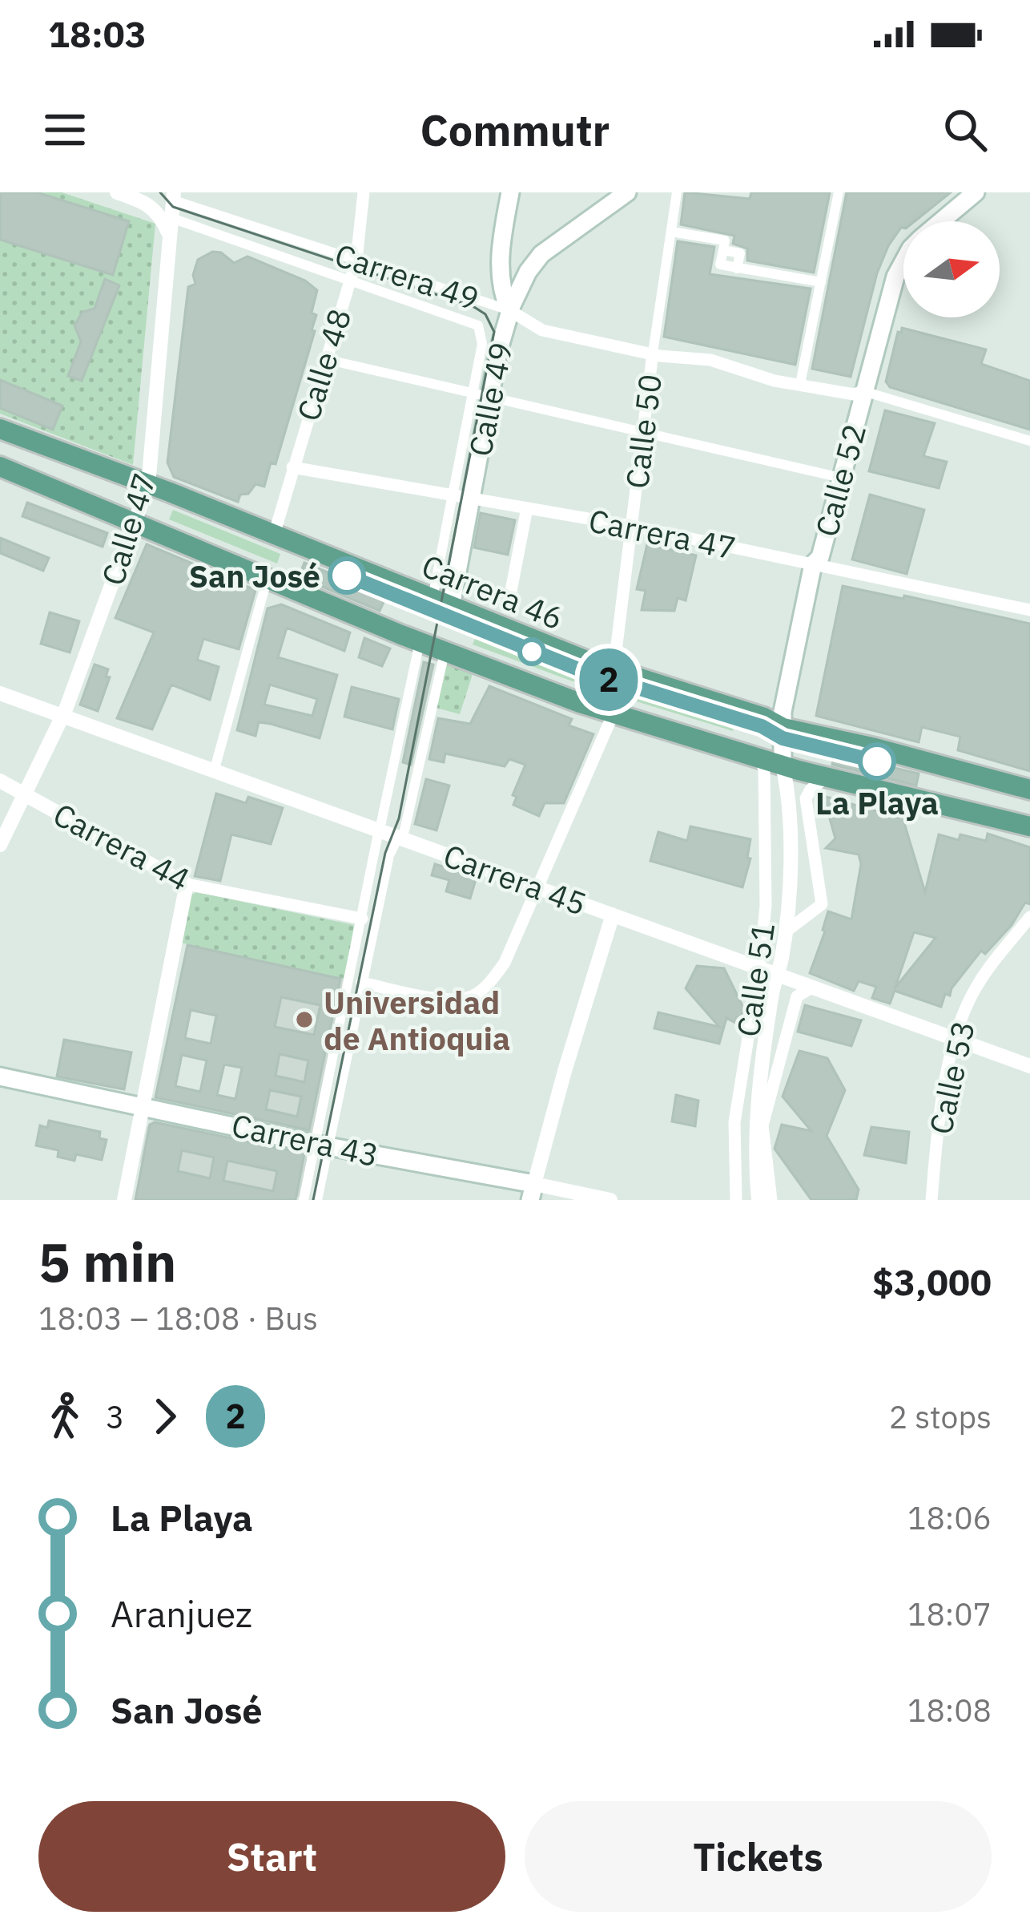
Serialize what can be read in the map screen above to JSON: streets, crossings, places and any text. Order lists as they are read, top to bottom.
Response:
{
  "streets": {
    "main road": [
      "Calle 49",
      "Calle 52",
      "Carrera 46",
      "Calle 51",
      "Carrera 43"
    ],
    "street": [
      "Carrera 49",
      "Calle 48",
      "Calle 50",
      "Calle 47",
      "Carrera 47",
      "Carrera 44",
      "Carrera 45",
      "Calle 53"
    ]
  },
  "crossings": [
    ["Carrera 49", "Calle 48"],
    ["Carrera 49", "Calle 49"],
    ["Carrera 49", "Calle 50"],
    ["Carrera 49", "Calle 52"],
    ["Carrera 49", "Calle 47"],
    ["Calle 48", "Carrera 47"],
    ["Calle 48", "Carrera 46"],
    ["Calle 49", "Carrera 47"],
    ["Calle 49", "Carrera 46"],
    ["Calle 50", "Carrera 47"],
    ["Calle 50", "Carrera 46"],
    ["Calle 52", "Carrera 47"],
    ["Calle 52", "Carrera 46"],
    ["Calle 52", "Calle 51"],
    ["Calle 47", "Carrera 46"],
    ["Calle 47", "Carrera 44"],
    ["Calle 47", "Carrera 45"],
    ["Carrera 46", "Calle 51"],
    ["Carrera 45", "Calle 51"],
    ["Carrera 45", "Calle 53"]
  ],
  "places": ["San José", "La Playa", "Universidad de Antioquia"],
  "lines": ["bus line 2"],
  "north": "right",
  "page": {
    "status": "18:03",
    "header": "Commutr",
    "on_map": "2",
    "heading": ["5 min", "18:03 – 18:08 · Bus", "$3,000"],
    "legs": ["3", "2", "2 stops"],
    "list": [
      {
        "name": "La Playa",
        "value": "18:06"
      },
      {
        "name": "Aranjuez",
        "value": "18:07"
      },
      {
        "name": "San José",
        "value": "18:08"
      }
    ],
    "buttons": ["Start", "Tickets"]
  }
}
